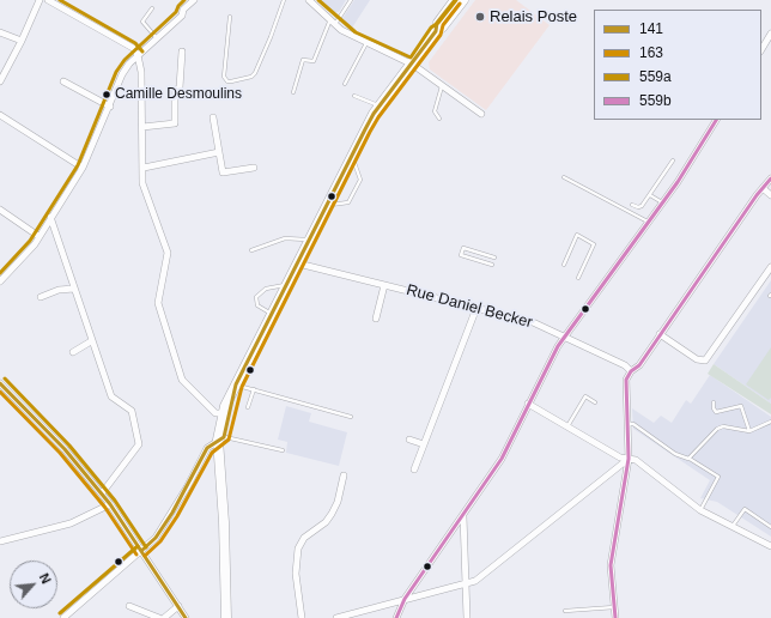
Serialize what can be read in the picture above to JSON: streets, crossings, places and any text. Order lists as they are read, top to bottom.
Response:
{
  "streets": {
    "street": ["Rue Daniel Becker"]
  },
  "places": ["Relais Poste", "Camille Desmoulins"],
  "lines": [
    "transit line 141",
    "transit line 559a",
    "transit line 163",
    "transit line 559b"
  ],
  "legend": [
    "141",
    "163",
    "559a",
    "559b"
  ],
  "north": "top right"
}
